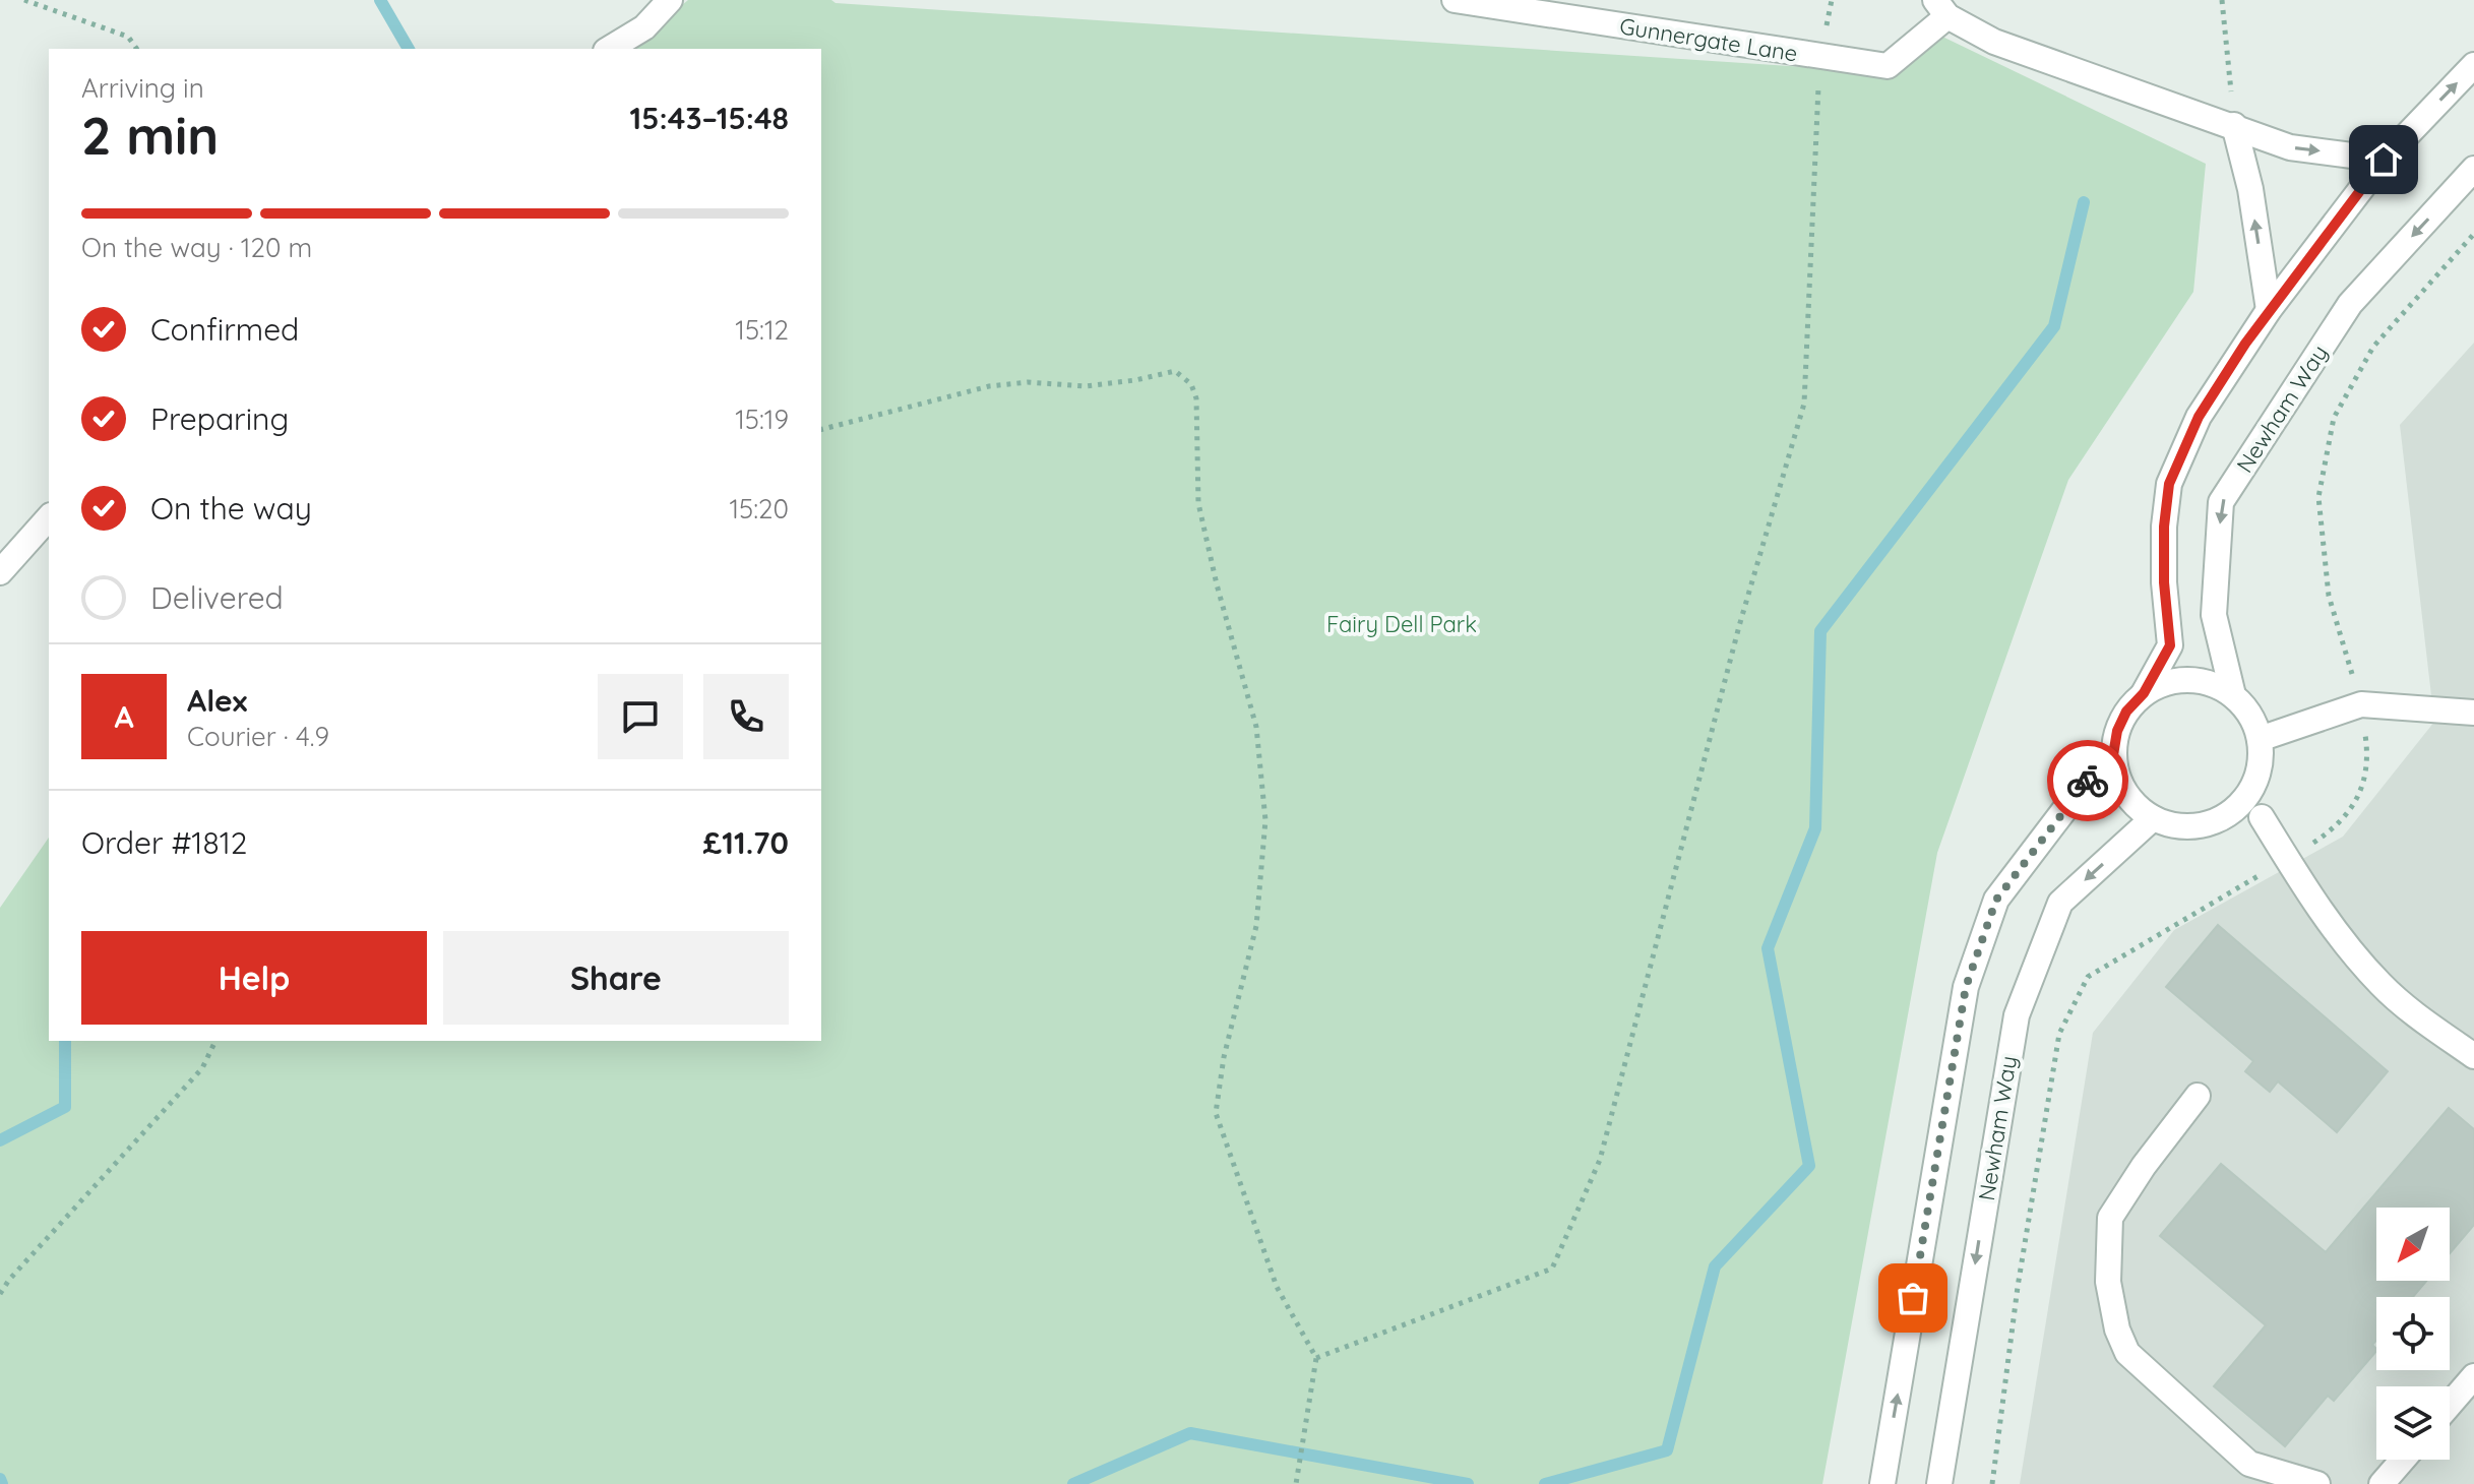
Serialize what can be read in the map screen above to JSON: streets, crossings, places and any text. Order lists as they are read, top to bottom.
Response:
{
  "streets": {
    "street": ["Gunnergate Lane", "Newham Way"]
  },
  "parks": ["Fairy Dell Park"],
  "north": "bottom left",
  "page": {
    "heading": ["2 min", "Arriving in", "15:43–15:48"],
    "panel": [
      "Alex",
      "Courier · 4.9",
      "Order #1812",
      "£11.70"
    ],
    "bar": "On the way · 120 m",
    "list": [
      ["Confirmed", "15:12"],
      ["Preparing", "15:19"],
      ["On the way", "15:20"],
      "Delivered"
    ],
    "round": "A",
    "buttons": ["Help", "Share"]
  }
}
